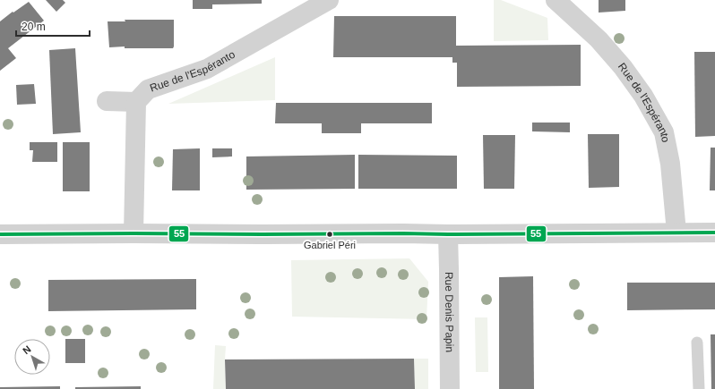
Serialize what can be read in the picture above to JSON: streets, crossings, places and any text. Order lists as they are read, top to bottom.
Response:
{
  "streets": {
    "street": ["Rue de l'Espéranto", "Rue Denis Papin"]
  },
  "places": ["Gabriel Péri"],
  "lines": ["transit line 55"],
  "scale_bar": "20 m",
  "north": "top left"
}
